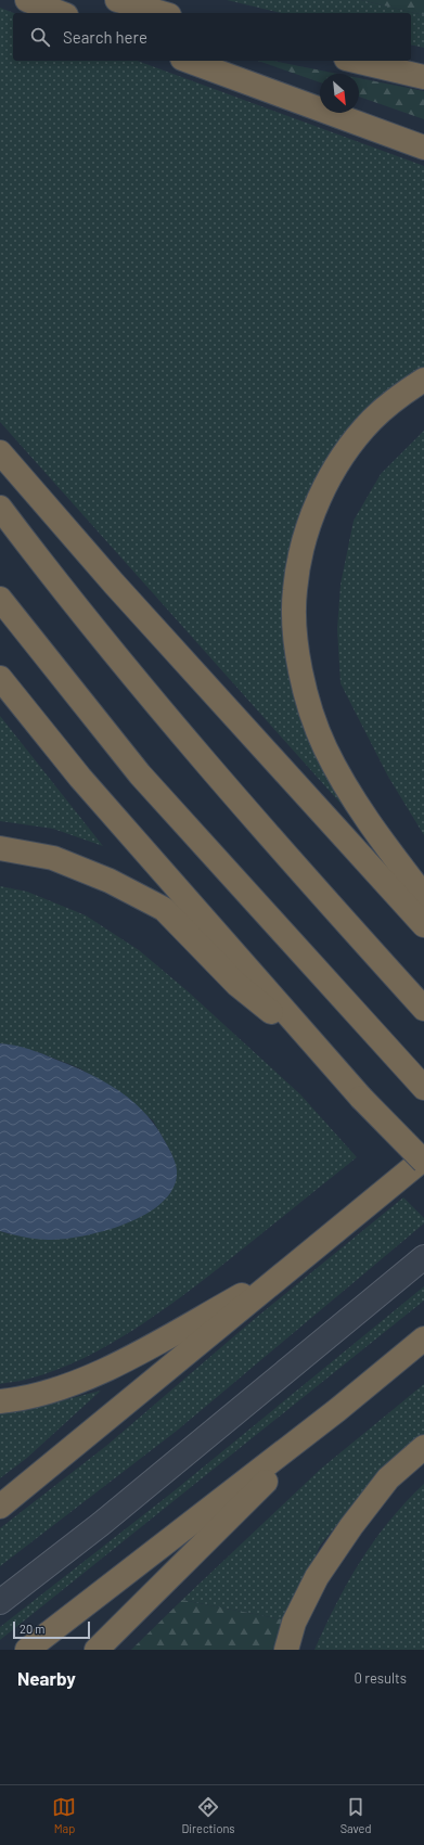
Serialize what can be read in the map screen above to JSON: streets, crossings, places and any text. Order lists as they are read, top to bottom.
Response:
{
  "scale_bar": "20 m",
  "north": "bottom right",
  "page": {
    "search": "Search here",
    "scale": "20 m",
    "heading": ["Nearby", "0 results"],
    "nav": ["Map", "Directions", "Saved"]
  }
}
